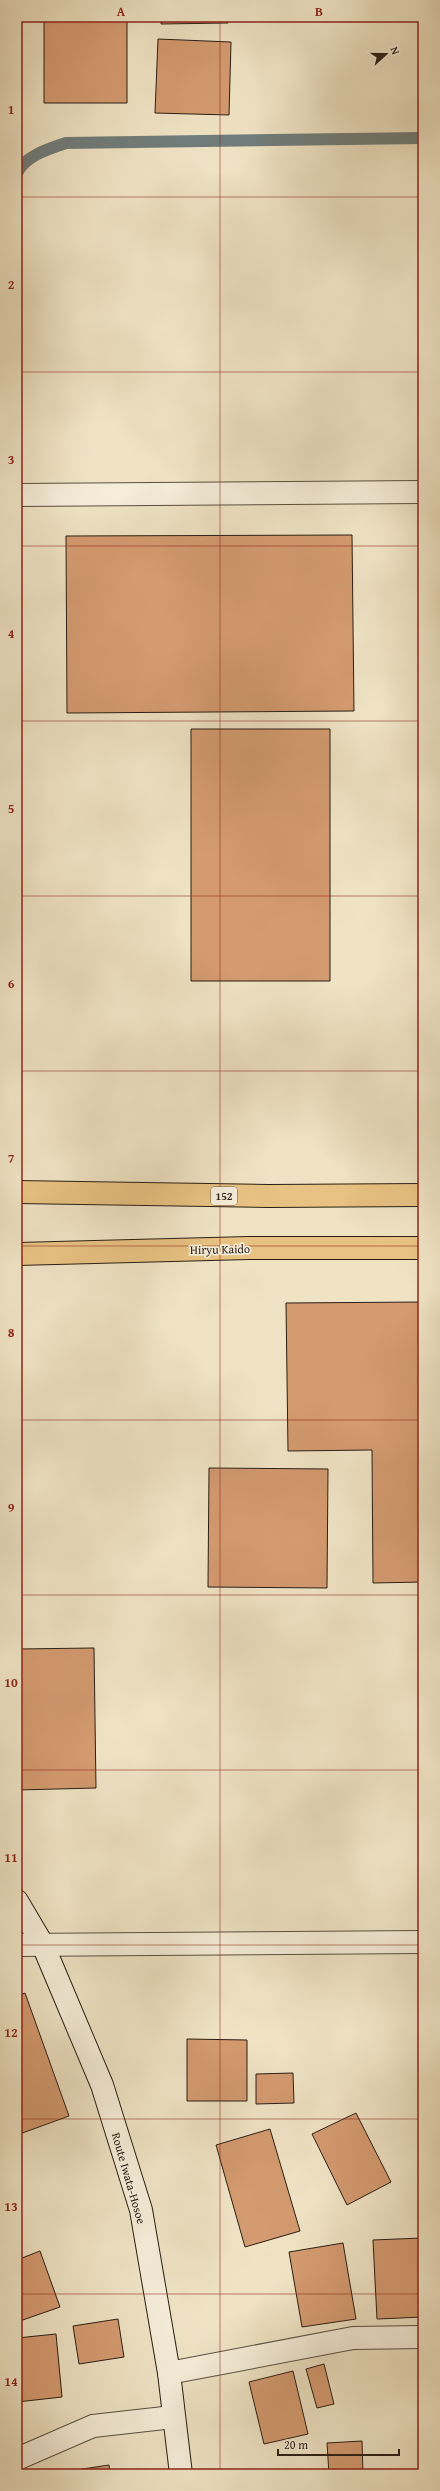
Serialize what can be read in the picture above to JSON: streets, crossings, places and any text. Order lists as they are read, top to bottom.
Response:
{
  "streets": {
    "highway": ["152", "Hiryu Kaido"],
    "street": ["Route Iwata-Hosoe"]
  },
  "scale_bar": "20 m",
  "north": "right",
  "grid": {
    "columns": ["A", "B"],
    "rows": [
      "1",
      "2",
      "3",
      "4",
      "5",
      "6",
      "7",
      "8",
      "9",
      "10",
      "11",
      "12",
      "13",
      "14"
    ]
  }
}
